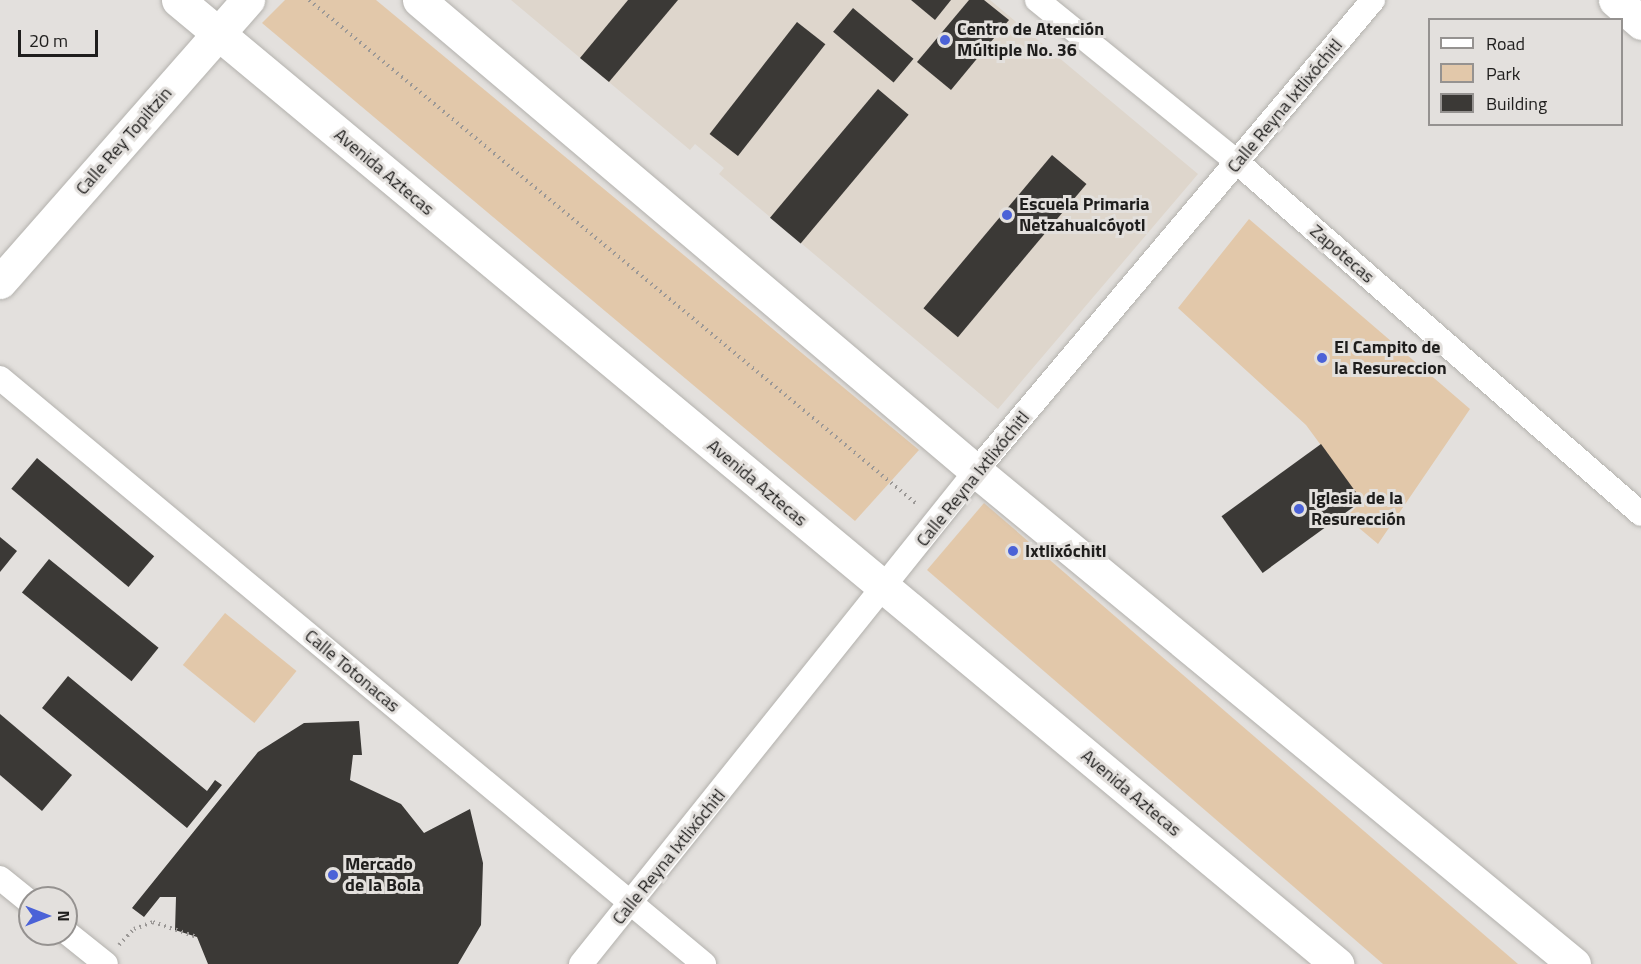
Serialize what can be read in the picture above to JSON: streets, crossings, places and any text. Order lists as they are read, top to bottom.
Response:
{
  "streets": {
    "main road": ["Calle Rey Topiltzin", "Avenida Aztecas"],
    "street": ["Calle Reyna Ixtlixóchitl", "Zapotecas", "Calle Totonacas"]
  },
  "crossings": [
    ["Calle Reyna Ixtlixóchitl", "Avenida Aztecas"],
    ["Calle Reyna Ixtlixóchitl", "Zapotecas"],
    ["Calle Reyna Ixtlixóchitl", "Calle Totonacas"],
    ["Calle Rey Topiltzin", "Avenida Aztecas"]
  ],
  "places": [
    "Centro de Atención Múltiple No. 36",
    "Escuela Primaria Netzahualcóyotl",
    "El Campito de la Resureccion",
    "Iglesia de la Resurección",
    "Ixtlixóchitl",
    "Mercado de la Bola"
  ],
  "legend": ["Road", "Park", "Building"],
  "scale_bar": "20 m",
  "north": "right"
}
